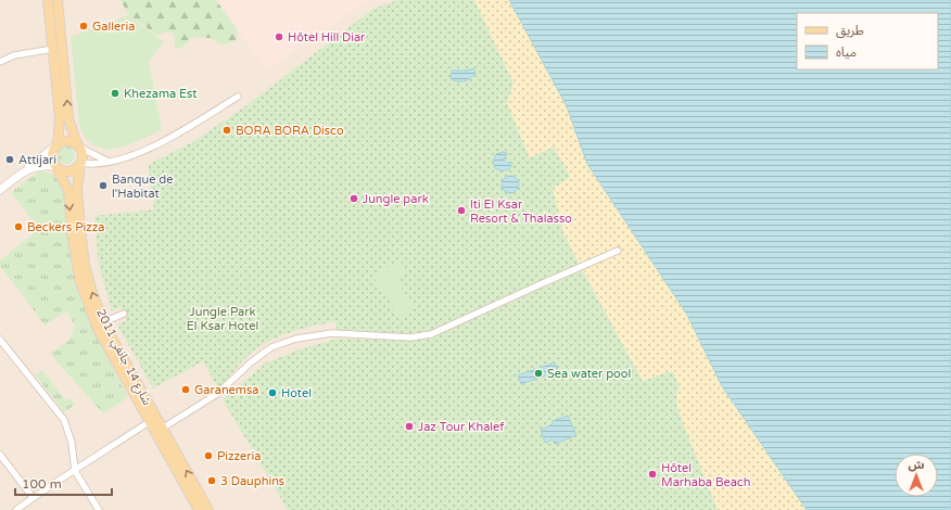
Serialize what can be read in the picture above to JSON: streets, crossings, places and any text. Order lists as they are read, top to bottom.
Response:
{
  "streets": {
    "main road": ["شارع 14 جانفي 2011"]
  },
  "parks": ["Jungle Park El Ksar Hotel"],
  "places": [
    "Galleria",
    "Hôtel Hill Diar",
    "Khezama Est",
    "BORA BORA Disco",
    "Attijari",
    "Banque de l'Habitat",
    "Jungle park",
    "lti El Ksar Resort & Thalasso",
    "Beckers Pizza",
    "Sea water pool",
    "Garanemsa",
    "Hotel",
    "Jaz Tour Khalef",
    "Pizzeria",
    "Hôtel Marhaba Beach",
    "3 Dauphins"
  ],
  "legend": ["طريق", "مياه"],
  "scale_bar": "100 m",
  "north": "top"
}
